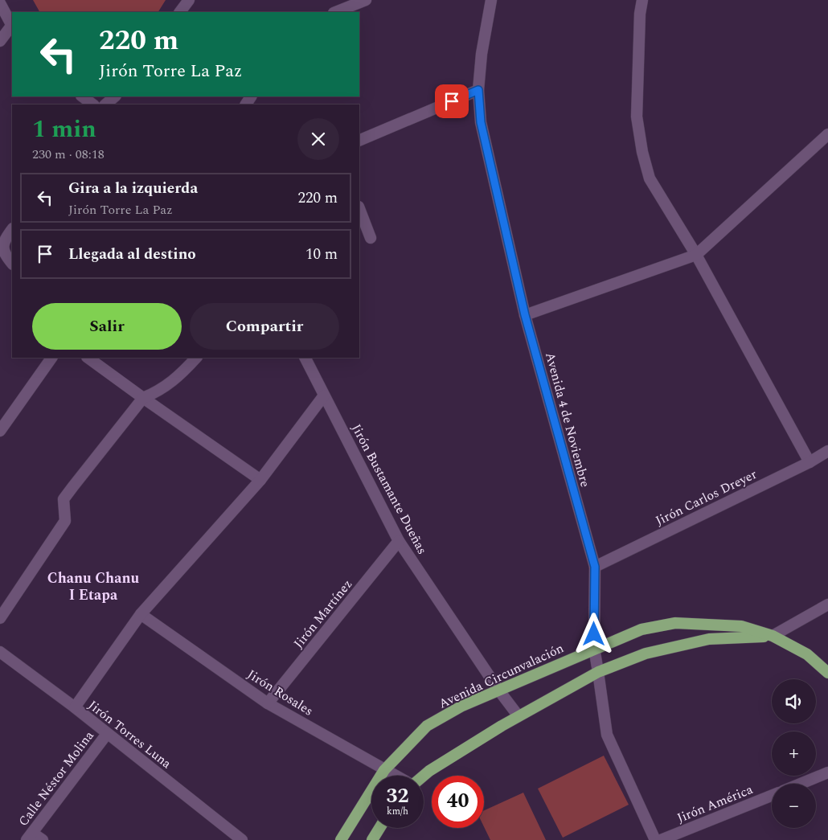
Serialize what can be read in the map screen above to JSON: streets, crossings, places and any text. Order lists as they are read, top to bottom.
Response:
{
  "streets": {
    "highway": ["Avenida Circunvalación"],
    "street": [
      "Avenida 4 de Noviembre",
      "Jirón Bustamante Dueñas",
      "Jirón Carlos Dreyer",
      "Jirón Martínez",
      "Jirón Rosales",
      "Jirón Torres Luna",
      "Calle Néstor Molina",
      "Jirón América"
    ]
  },
  "crossings": [
    ["Avenida 4 de Noviembre", "Jirón Carlos Dreyer"],
    ["Avenida 4 de Noviembre", "Avenida Circunvalación"],
    ["Jirón Bustamante Dueñas", "Jirón Martínez"],
    ["Jirón Bustamante Dueñas", "Avenida Circunvalación"],
    ["Jirón Martínez", "Jirón Rosales"],
    ["Avenida Circunvalación", "Jirón Rosales"],
    ["Jirón Torres Luna", "Calle Néstor Molina"]
  ],
  "districts": ["Chanu Chanu I Etapa"],
  "page": {
    "turn": ["220 m", "Jirón Torre La Paz"],
    "heading": ["1 min", "230 m · 08:18"],
    "list": [
      {
        "name": "Gira a la izquierda",
        "note": "Jirón Torre La Paz",
        "value": "220 m"
      },
      {
        "name": "Llegada al destino",
        "value": "10 m"
      }
    ],
    "buttons": ["Salir", "Compartir"],
    "map_buttons": ["+", "−"],
    "speed": "32 km/h",
    "limit": "40"
  }
}
